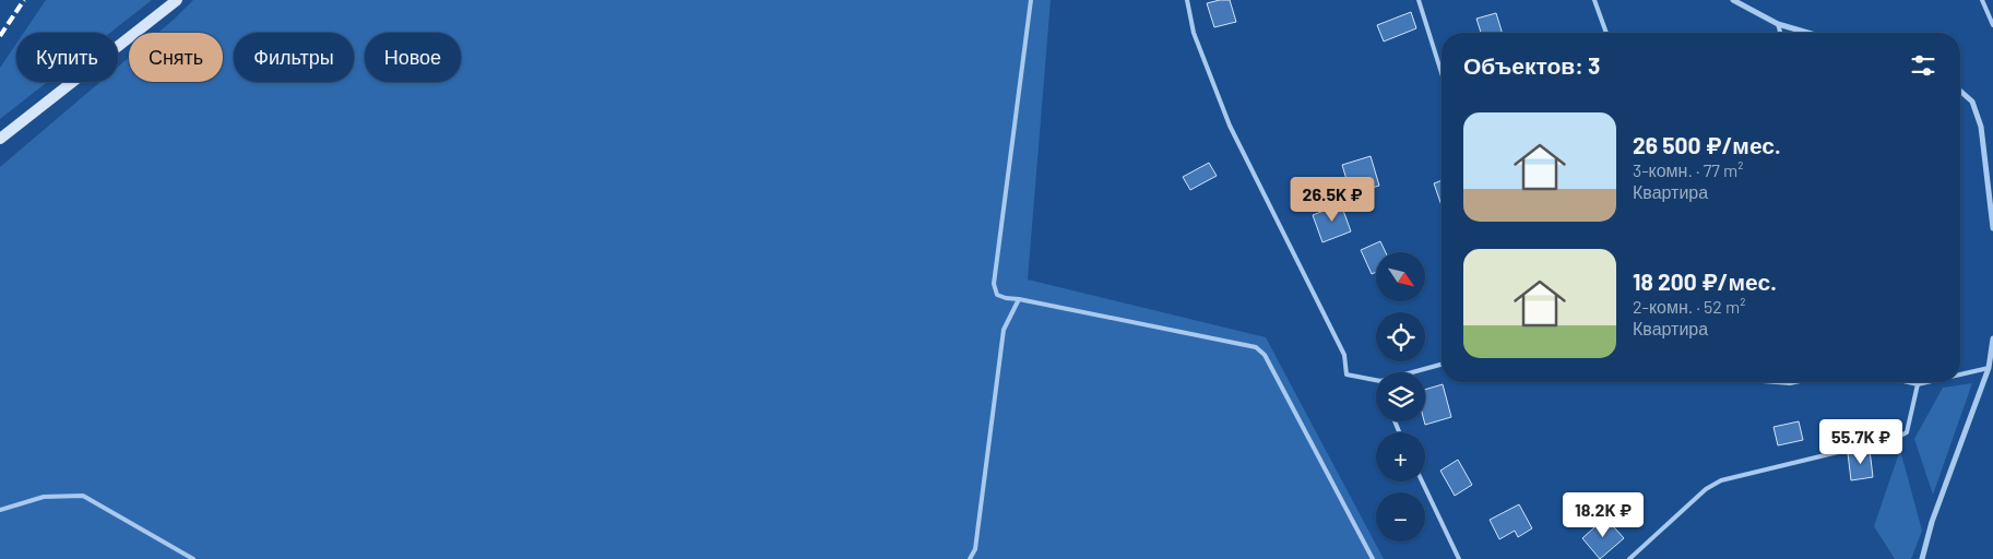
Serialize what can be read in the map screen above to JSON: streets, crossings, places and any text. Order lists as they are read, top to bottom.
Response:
{
  "north": "bottom right",
  "page": {
    "chip": [
      "Купить",
      "Снять",
      "Фильтры",
      "Новое"
    ],
    "heading": "Объектов: 3",
    "list": [
      {
        "name": "26 500 ₽/мес.",
        "note": "3-комн. · 77 m² · Квартира"
      },
      {
        "name": "18 200 ₽/мес.",
        "note": "2-комн. · 52 m² · Квартира"
      }
    ],
    "price": ["26.5K ₽", "55.7K ₽", "18.2K ₽"],
    "map_buttons": ["+", "−"]
  }
}
